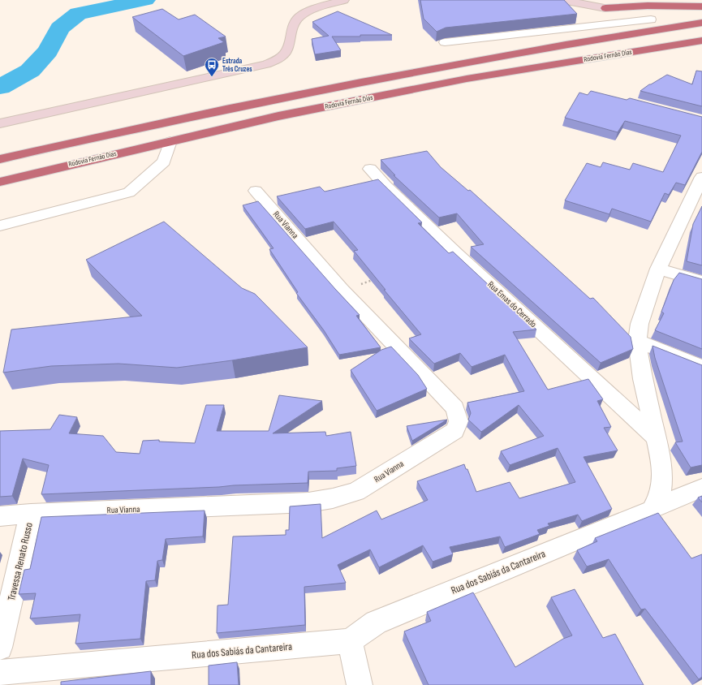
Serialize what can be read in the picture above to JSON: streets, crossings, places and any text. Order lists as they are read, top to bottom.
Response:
{
  "streets": {
    "highway": ["Rodovia Fernão Dias"],
    "street": [
      "Rua Vianna",
      "Rua Emas do Cerrado",
      "Travessa Renato Russo",
      "Rua dos Sabiás da Cantareira"
    ]
  },
  "crossings": [
    ["Rua Vianna", "Travessa Renato Russo"]
  ],
  "places": {
    "bus stop": ["Estrada Três Cruzes"]
  }
}
